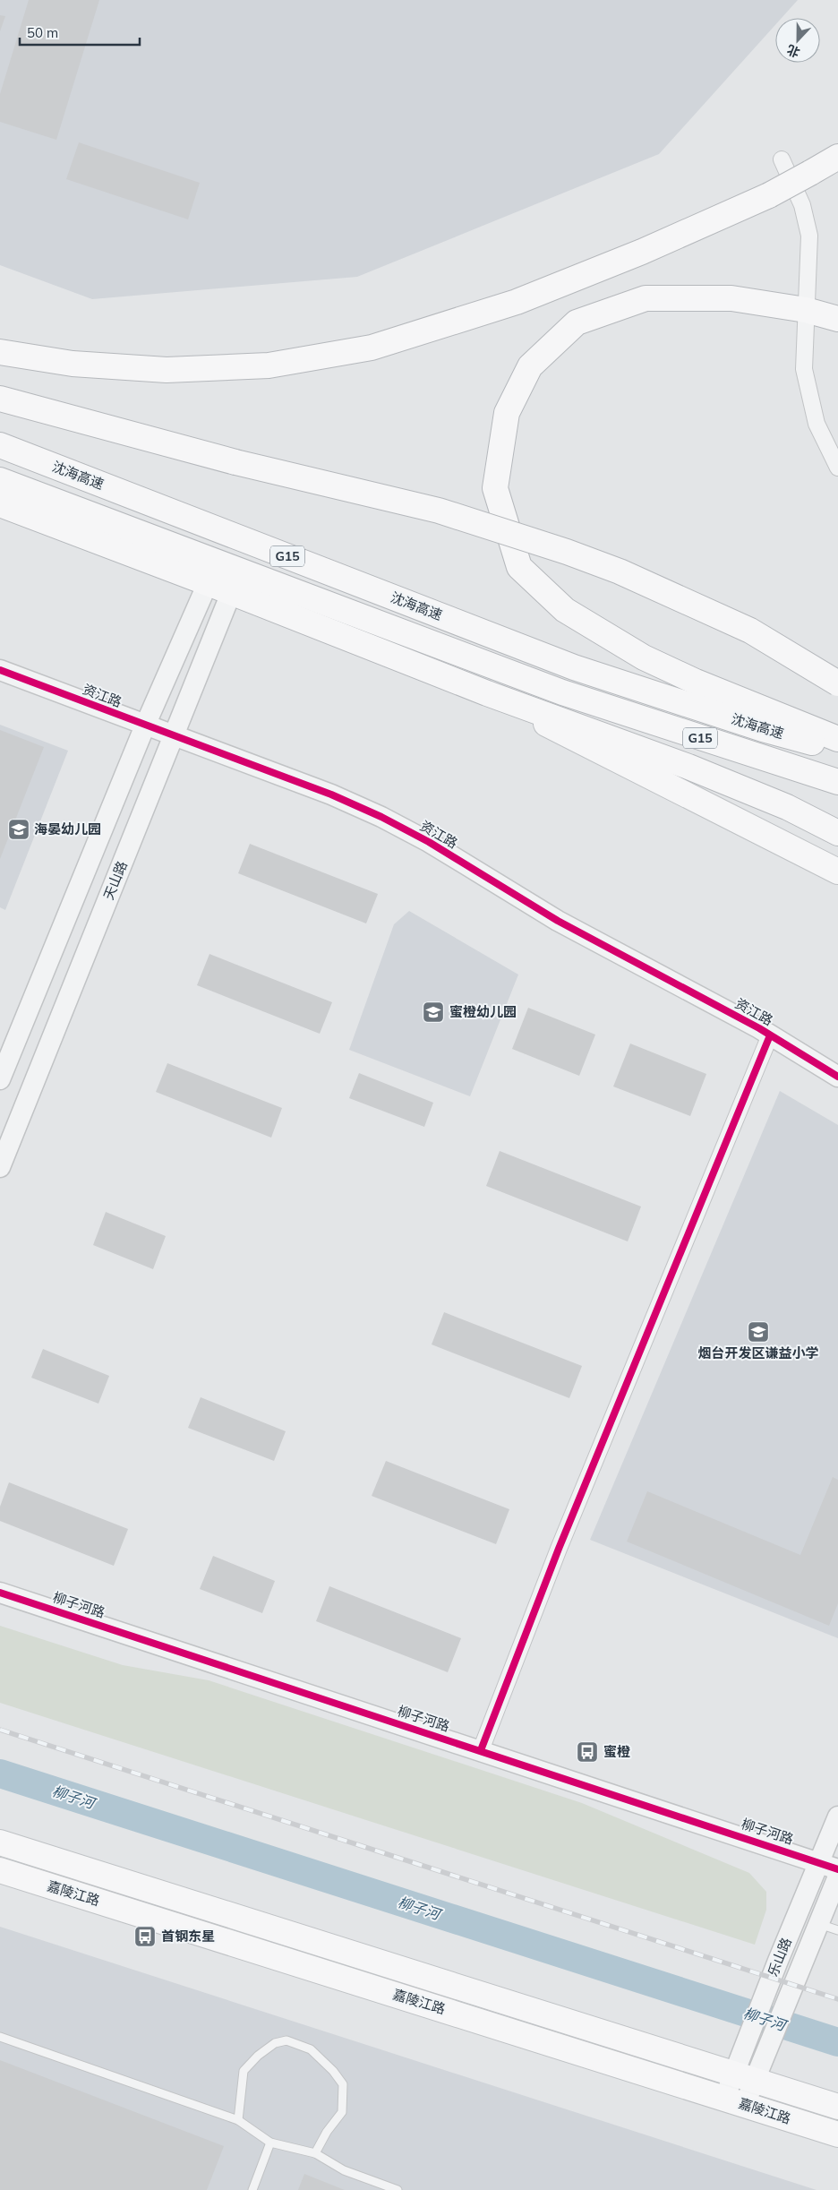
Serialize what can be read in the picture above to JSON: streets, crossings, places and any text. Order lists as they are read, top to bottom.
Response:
{
  "streets": {
    "main road": ["沈海高速", "G15", "嘉陵江路"],
    "street": [
      "资江路",
      "天山路",
      "柳子河路",
      "乐山路"
    ]
  },
  "crossings": [
    ["资江路", "天山路"],
    ["柳子河路", "乐山路"],
    ["嘉陵江路", "乐山路"]
  ],
  "water": ["柳子河"],
  "places": {
    "school or university": ["海晏幼儿园", "蜜橙幼儿园", "烟台开发区谦益小学"],
    "bus stop": ["蜜橙", "首钢东星"]
  },
  "scale_bar": "50 m",
  "north": "bottom"
}
